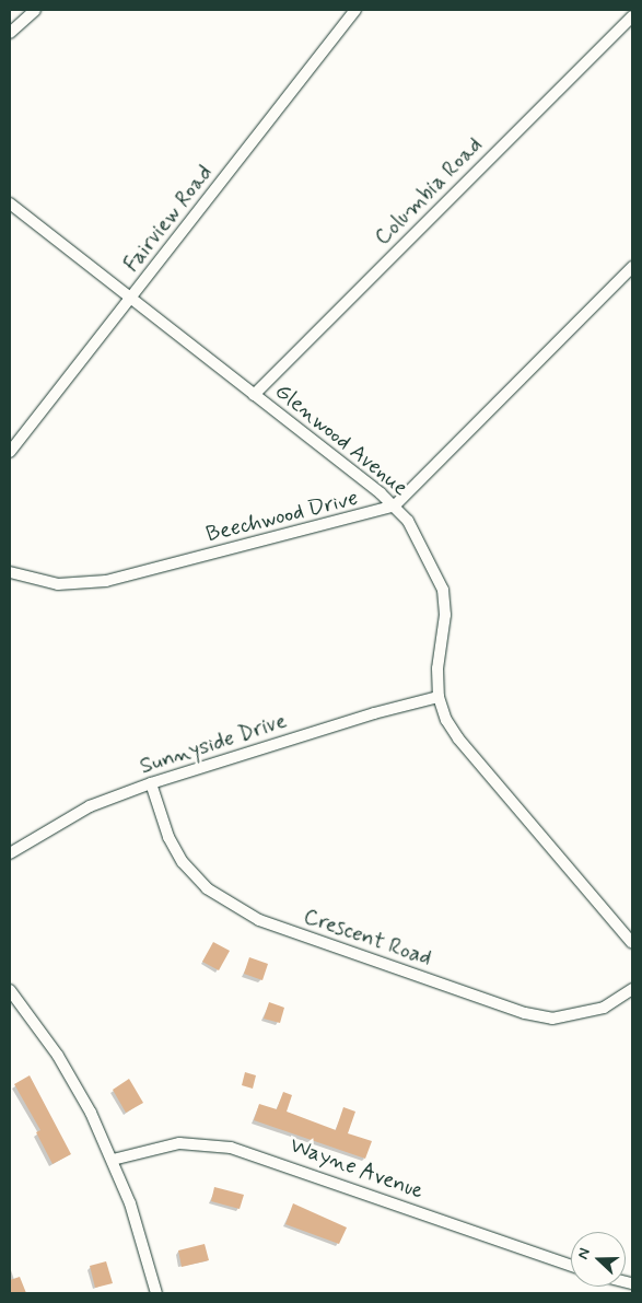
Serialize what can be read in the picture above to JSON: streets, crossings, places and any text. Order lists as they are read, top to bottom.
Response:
{
  "streets": {
    "street": [
      "Columbia Road",
      "Fairview Road",
      "Glenwood Avenue",
      "Beechwood Drive",
      "Sunnyside Drive",
      "Crescent Road",
      "Wayne Avenue"
    ]
  },
  "crossings": [
    ["Columbia Road", "Glenwood Avenue"],
    ["Fairview Road", "Glenwood Avenue"],
    ["Glenwood Avenue", "Beechwood Drive"],
    ["Glenwood Avenue", "Sunnyside Drive"],
    ["Sunnyside Drive", "Crescent Road"]
  ],
  "north": "left"
}
